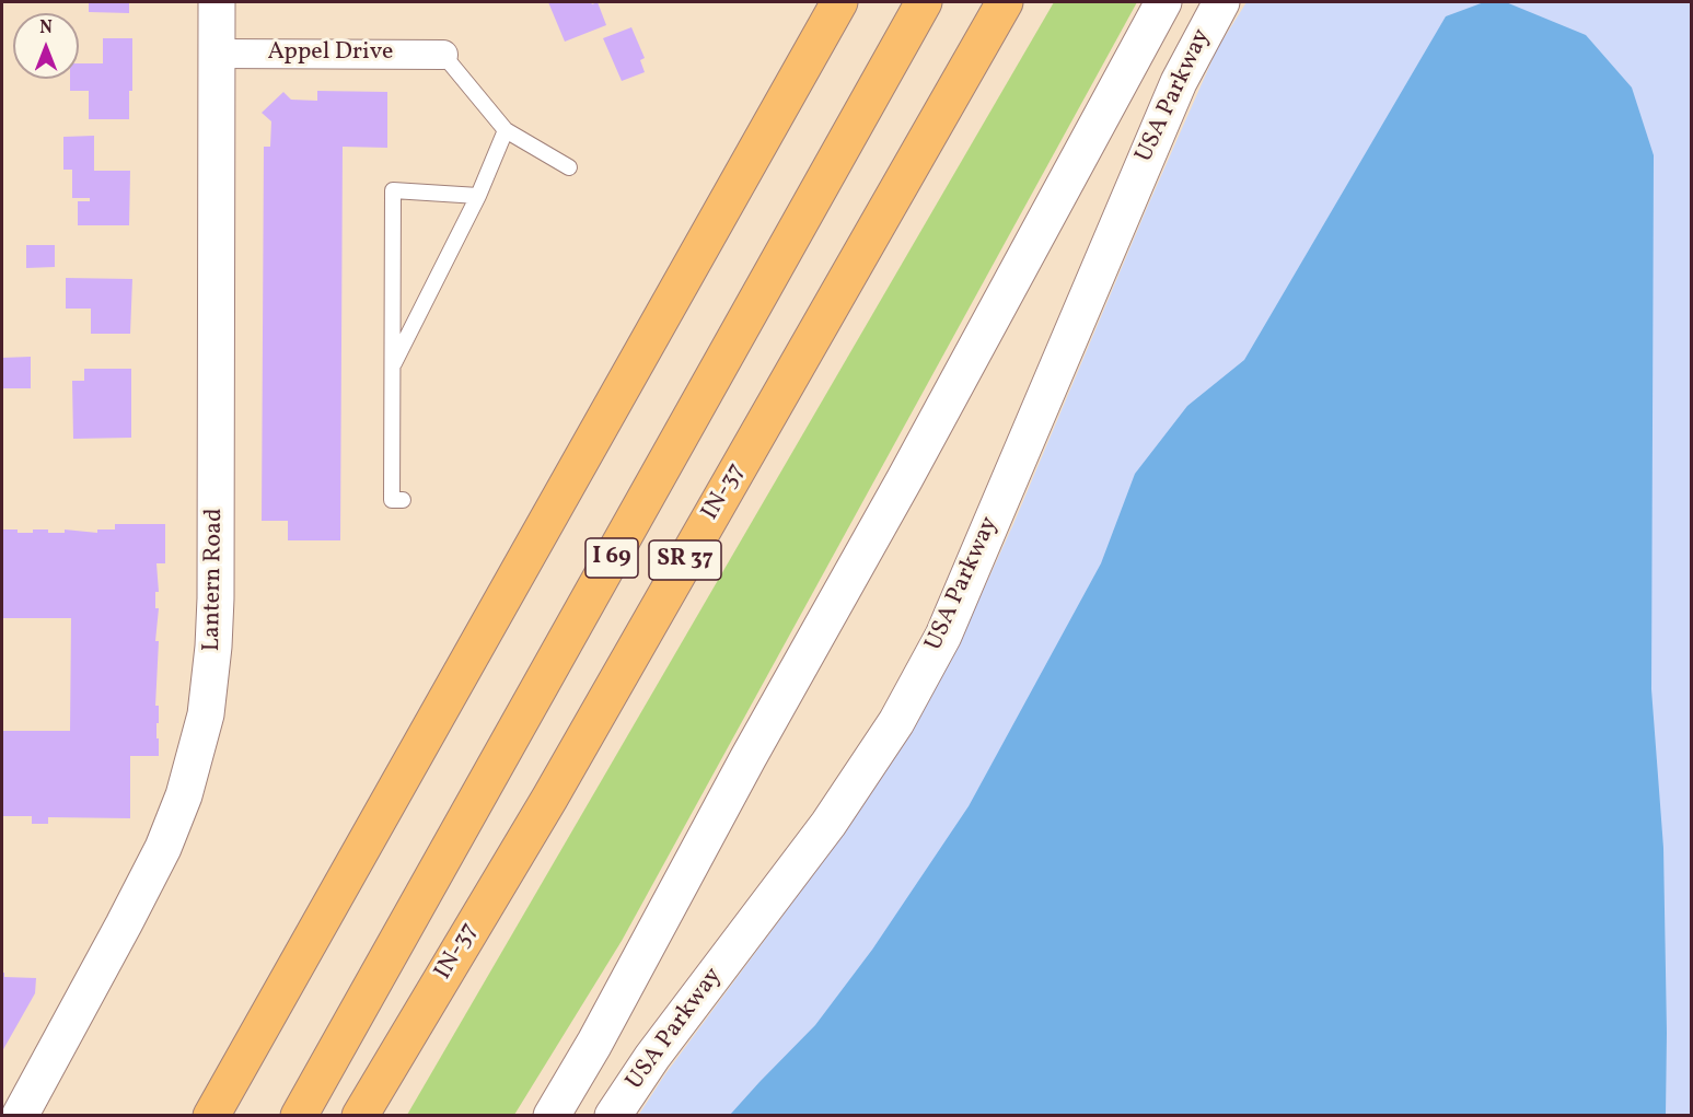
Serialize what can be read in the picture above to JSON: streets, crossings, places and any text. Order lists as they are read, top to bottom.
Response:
{
  "streets": {
    "highway": ["IN-37", "I 69", "SR 37"],
    "street": ["Appel Drive", "USA Parkway", "Lantern Road"]
  },
  "crossings": [
    ["Appel Drive", "Lantern Road"]
  ],
  "north": "top"
}
